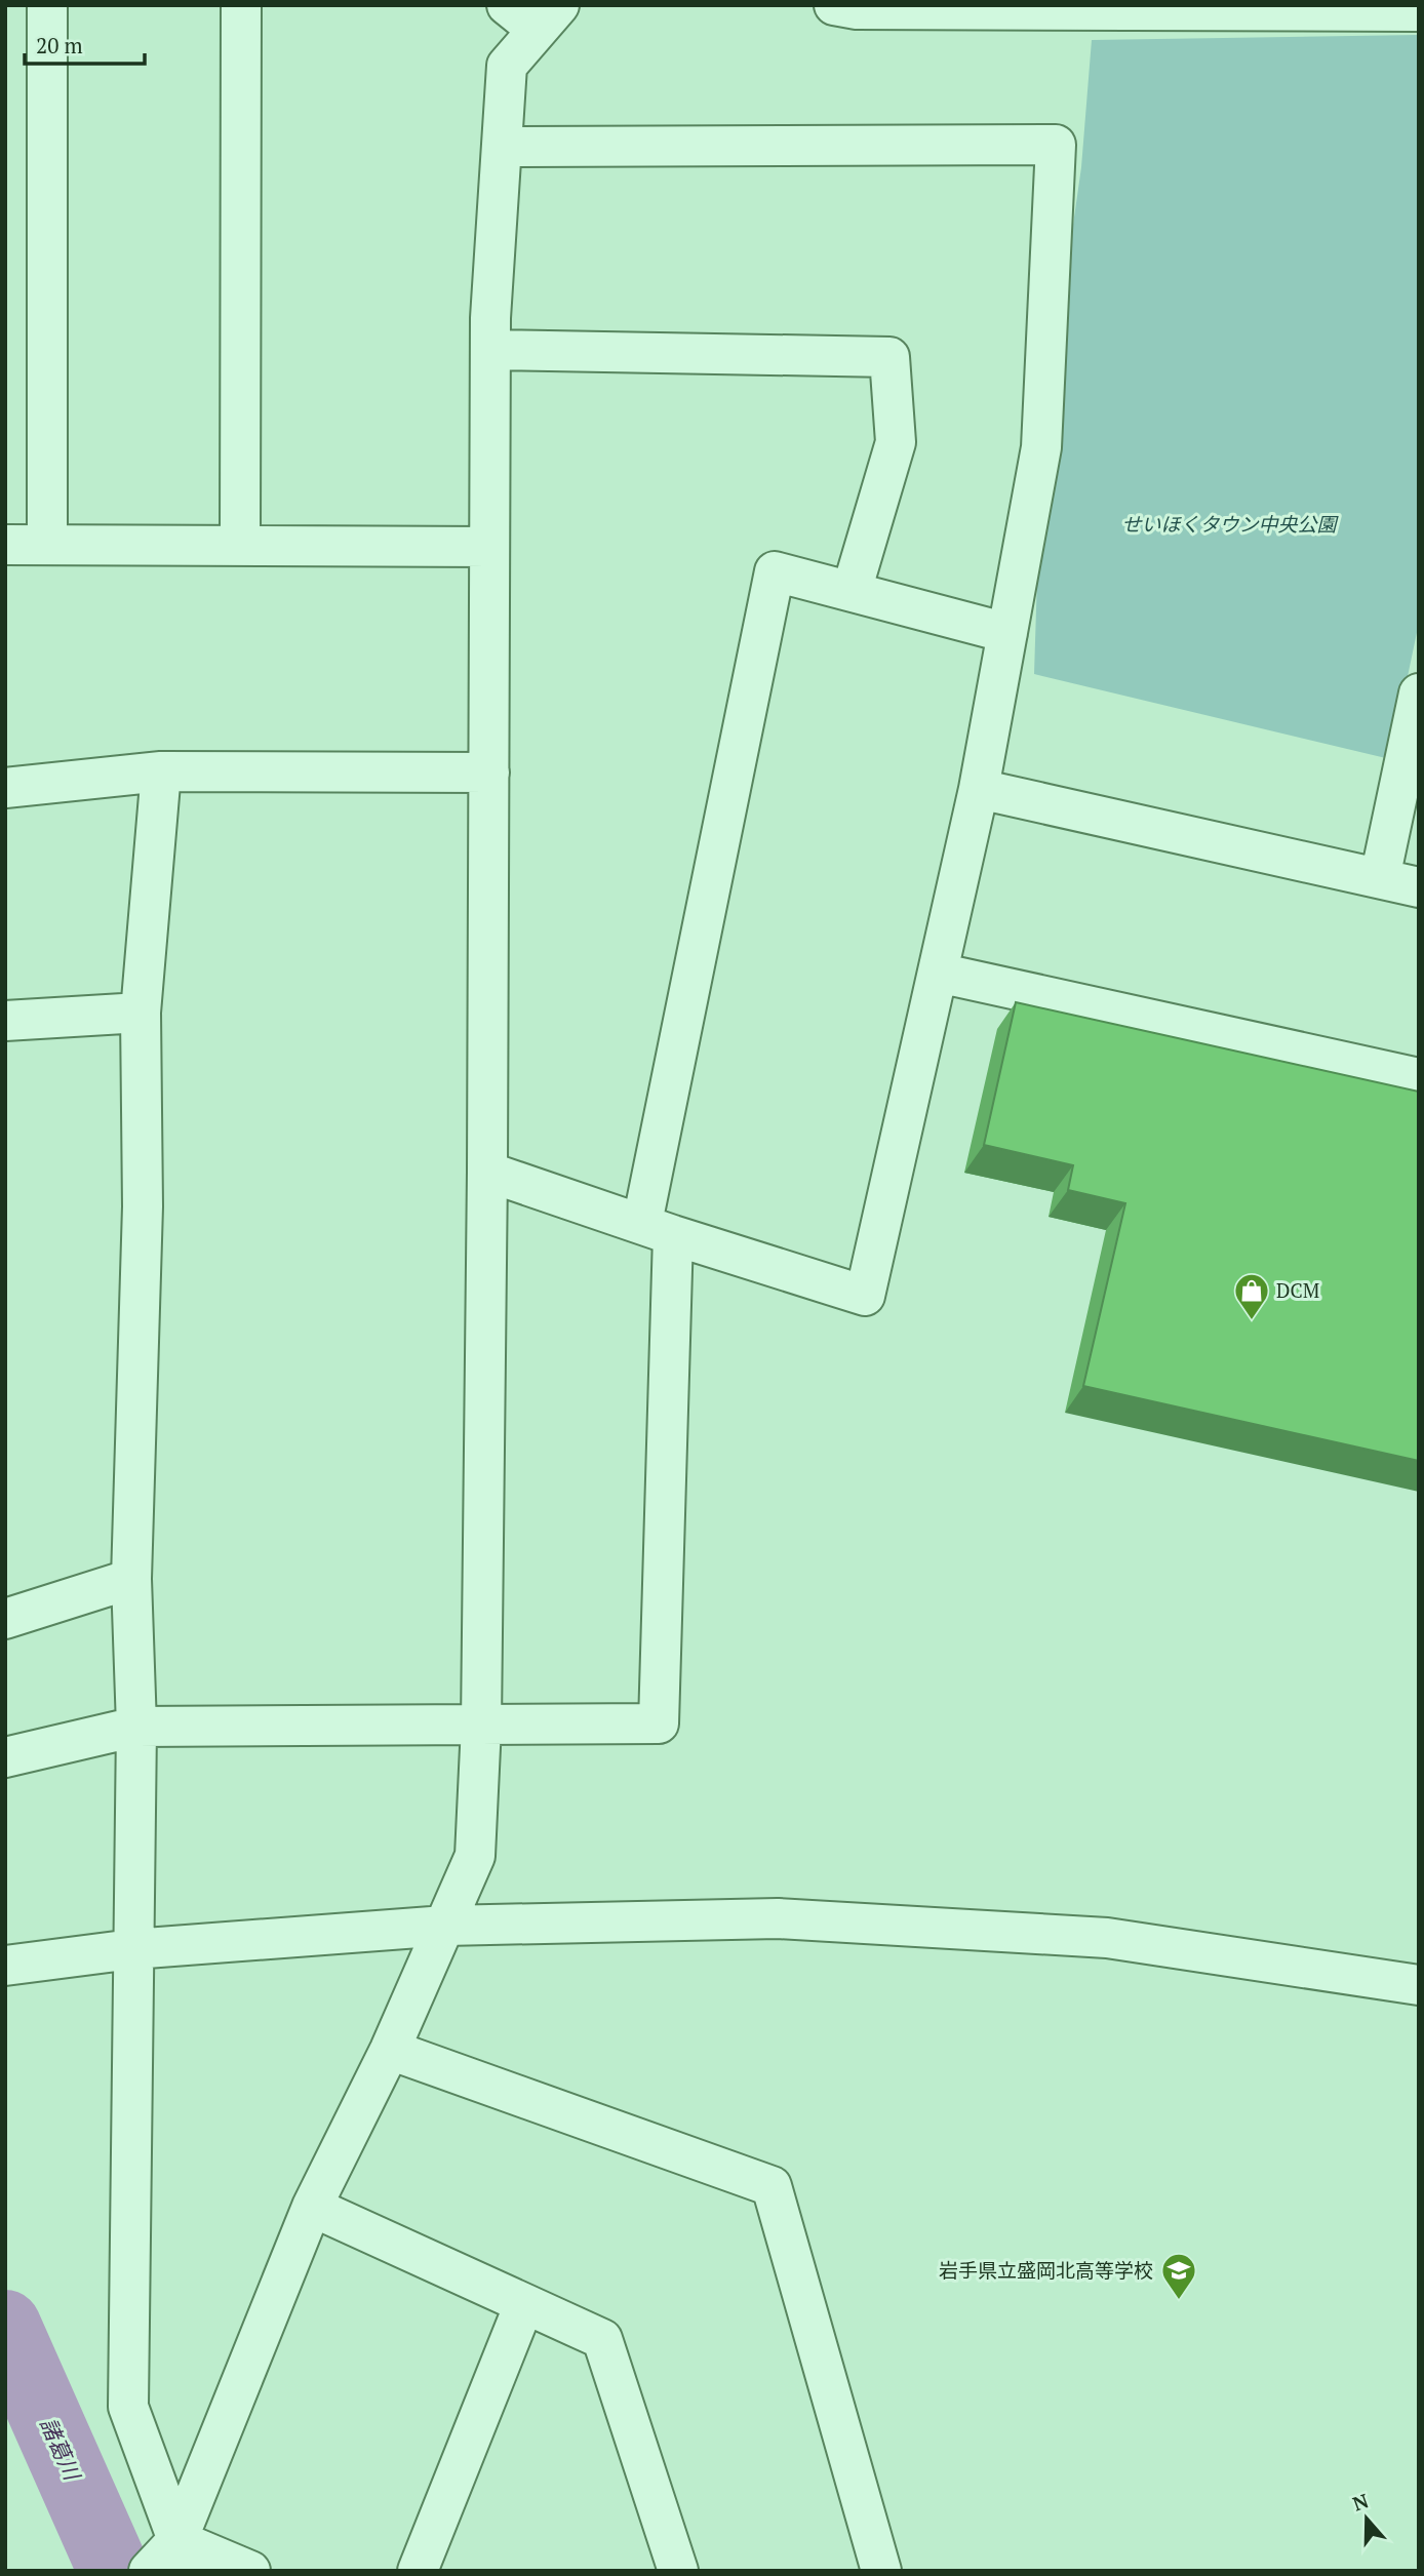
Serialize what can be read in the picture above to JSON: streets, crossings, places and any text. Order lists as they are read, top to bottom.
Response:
{
  "water": ["諸葛川"],
  "parks": ["せいほくタウン中央公園"],
  "places": {
    "shop": ["DCM"],
    "school or university": ["岩手県立盛岡北高等学校"]
  },
  "scale_bar": "20 m",
  "north": "top"
}
